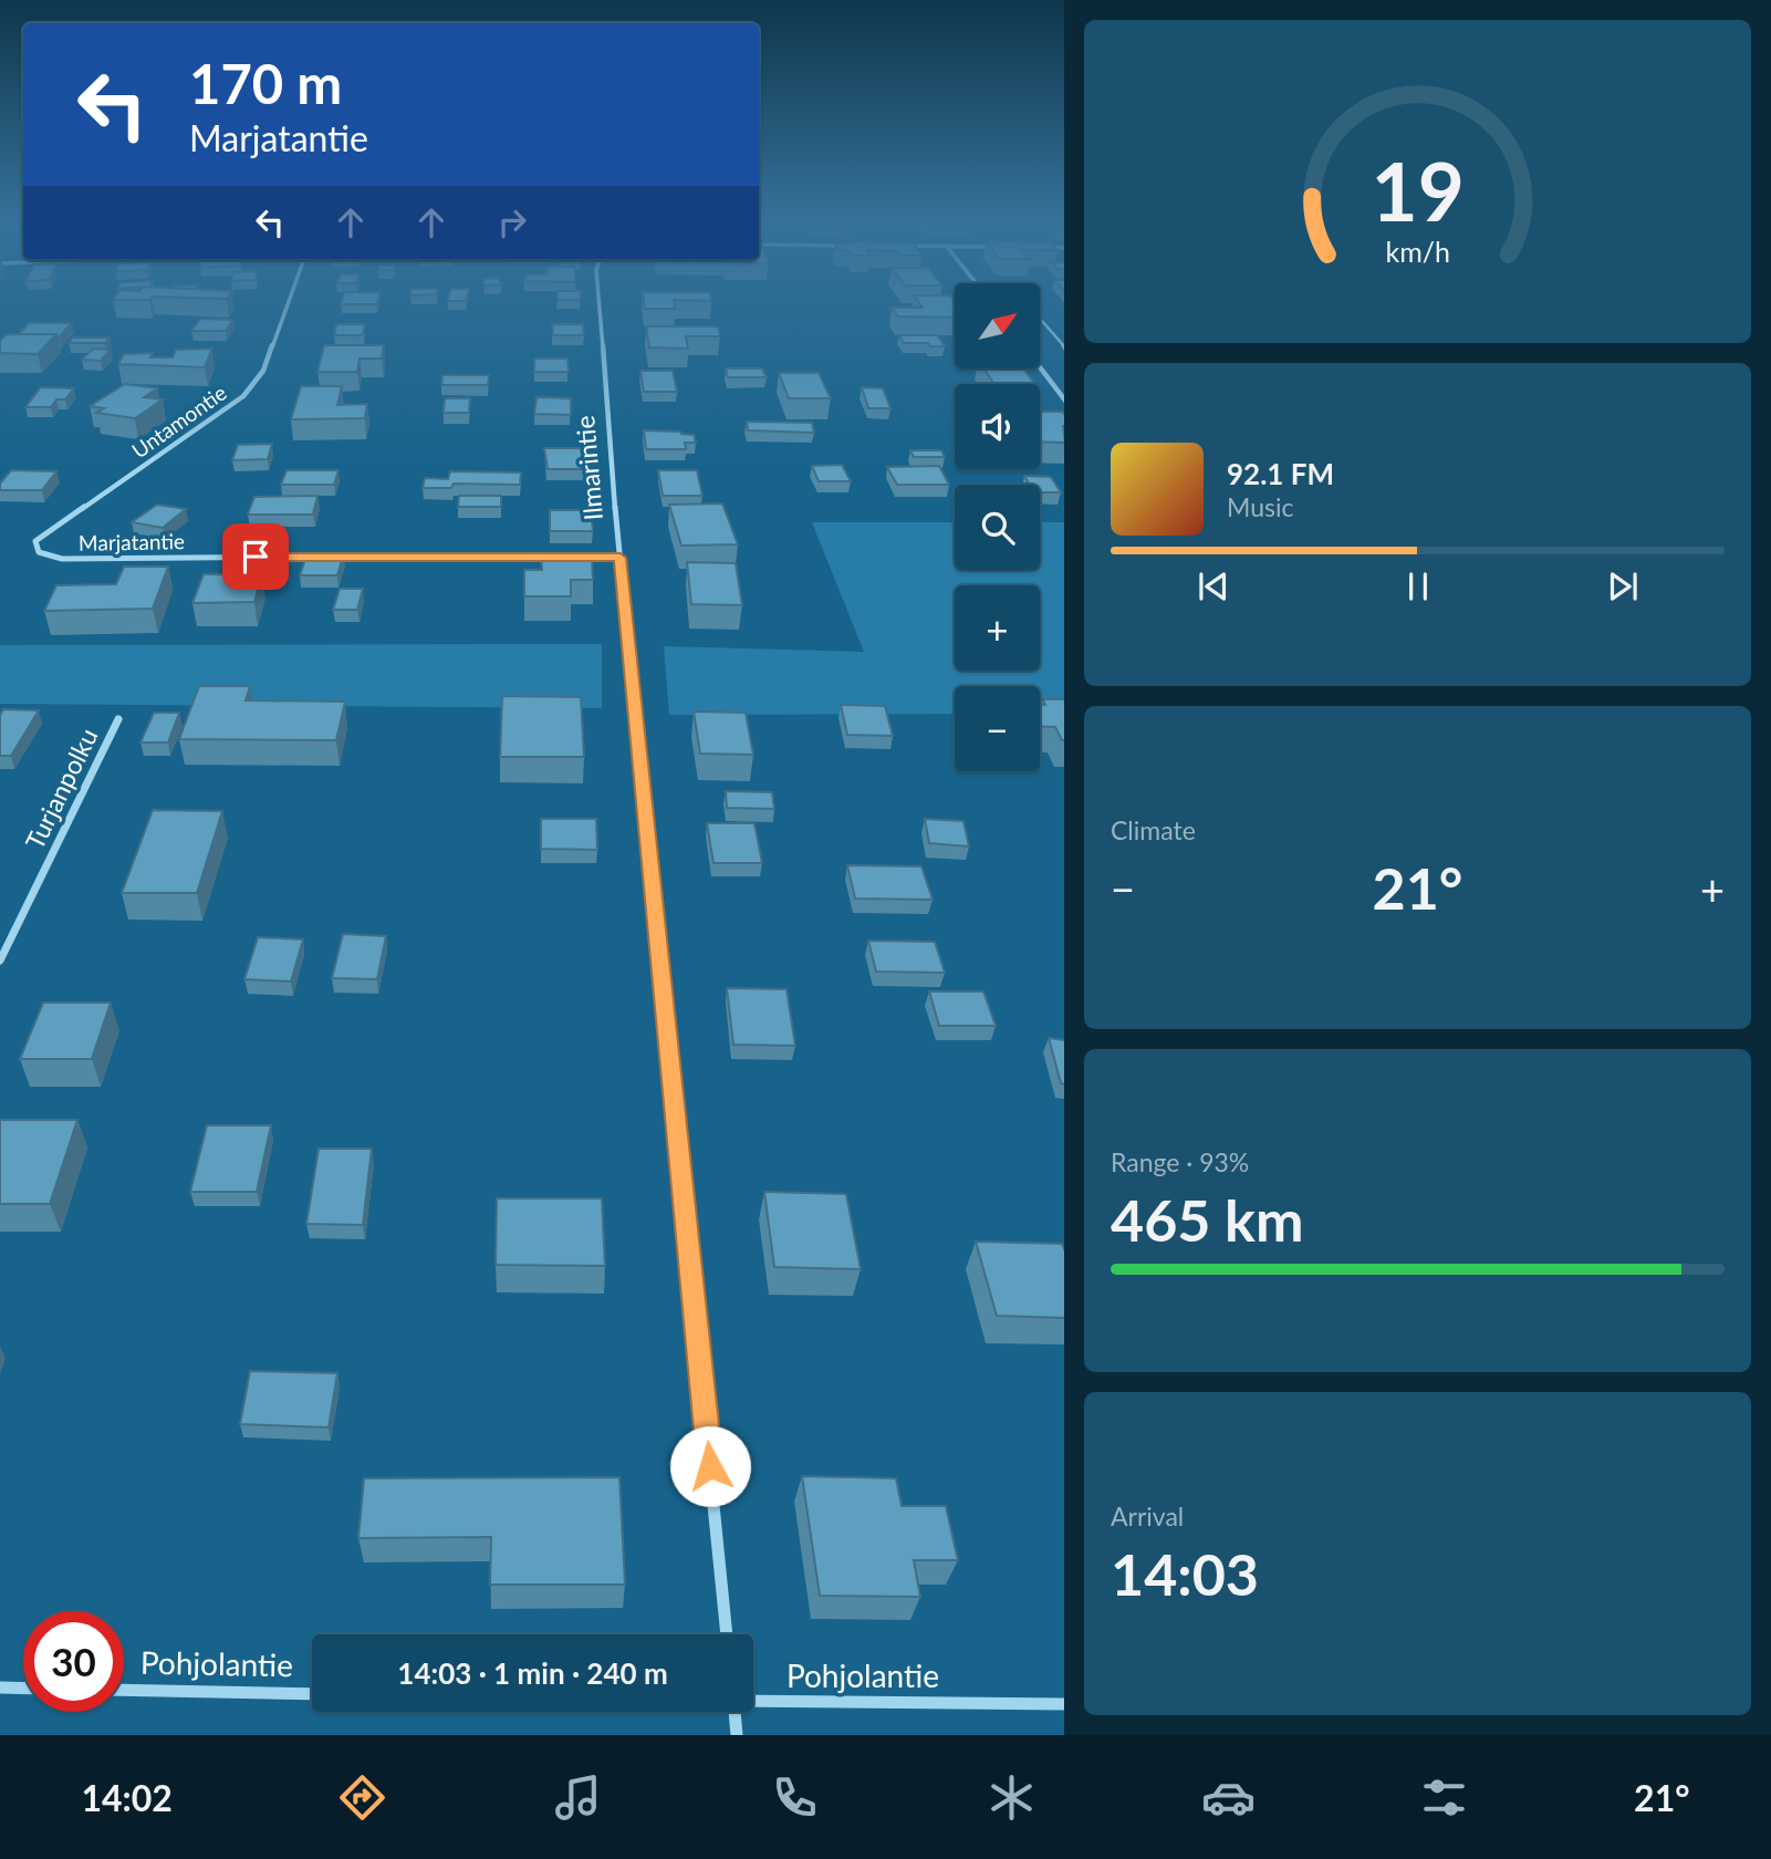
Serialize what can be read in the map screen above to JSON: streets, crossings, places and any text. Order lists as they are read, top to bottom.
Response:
{
  "streets": {
    "street": [
      "Untamontie",
      "Ilmarintie",
      "Marjatantie",
      "Turjanpolku",
      "Pohjolantie"
    ]
  },
  "crossings": [
    ["Untamontie", "Marjatantie"]
  ],
  "north": "top right",
  "page": {
    "turn": ["170 m", "Marjatantie"],
    "map_buttons": ["+", "−"],
    "song": ["92.1 FM", "Music"],
    "tile": [
      "Climate",
      ["Range · 93%", "465 km"],
      ["Arrival", "14:03"]
    ],
    "heat": ["−", "21°", "+"],
    "limit": "30",
    "trip": "14:03 · 1 min · 240 m",
    "tabs": ["14:02", "21°"],
    "gauge": ["19", "km/h"]
  }
}
